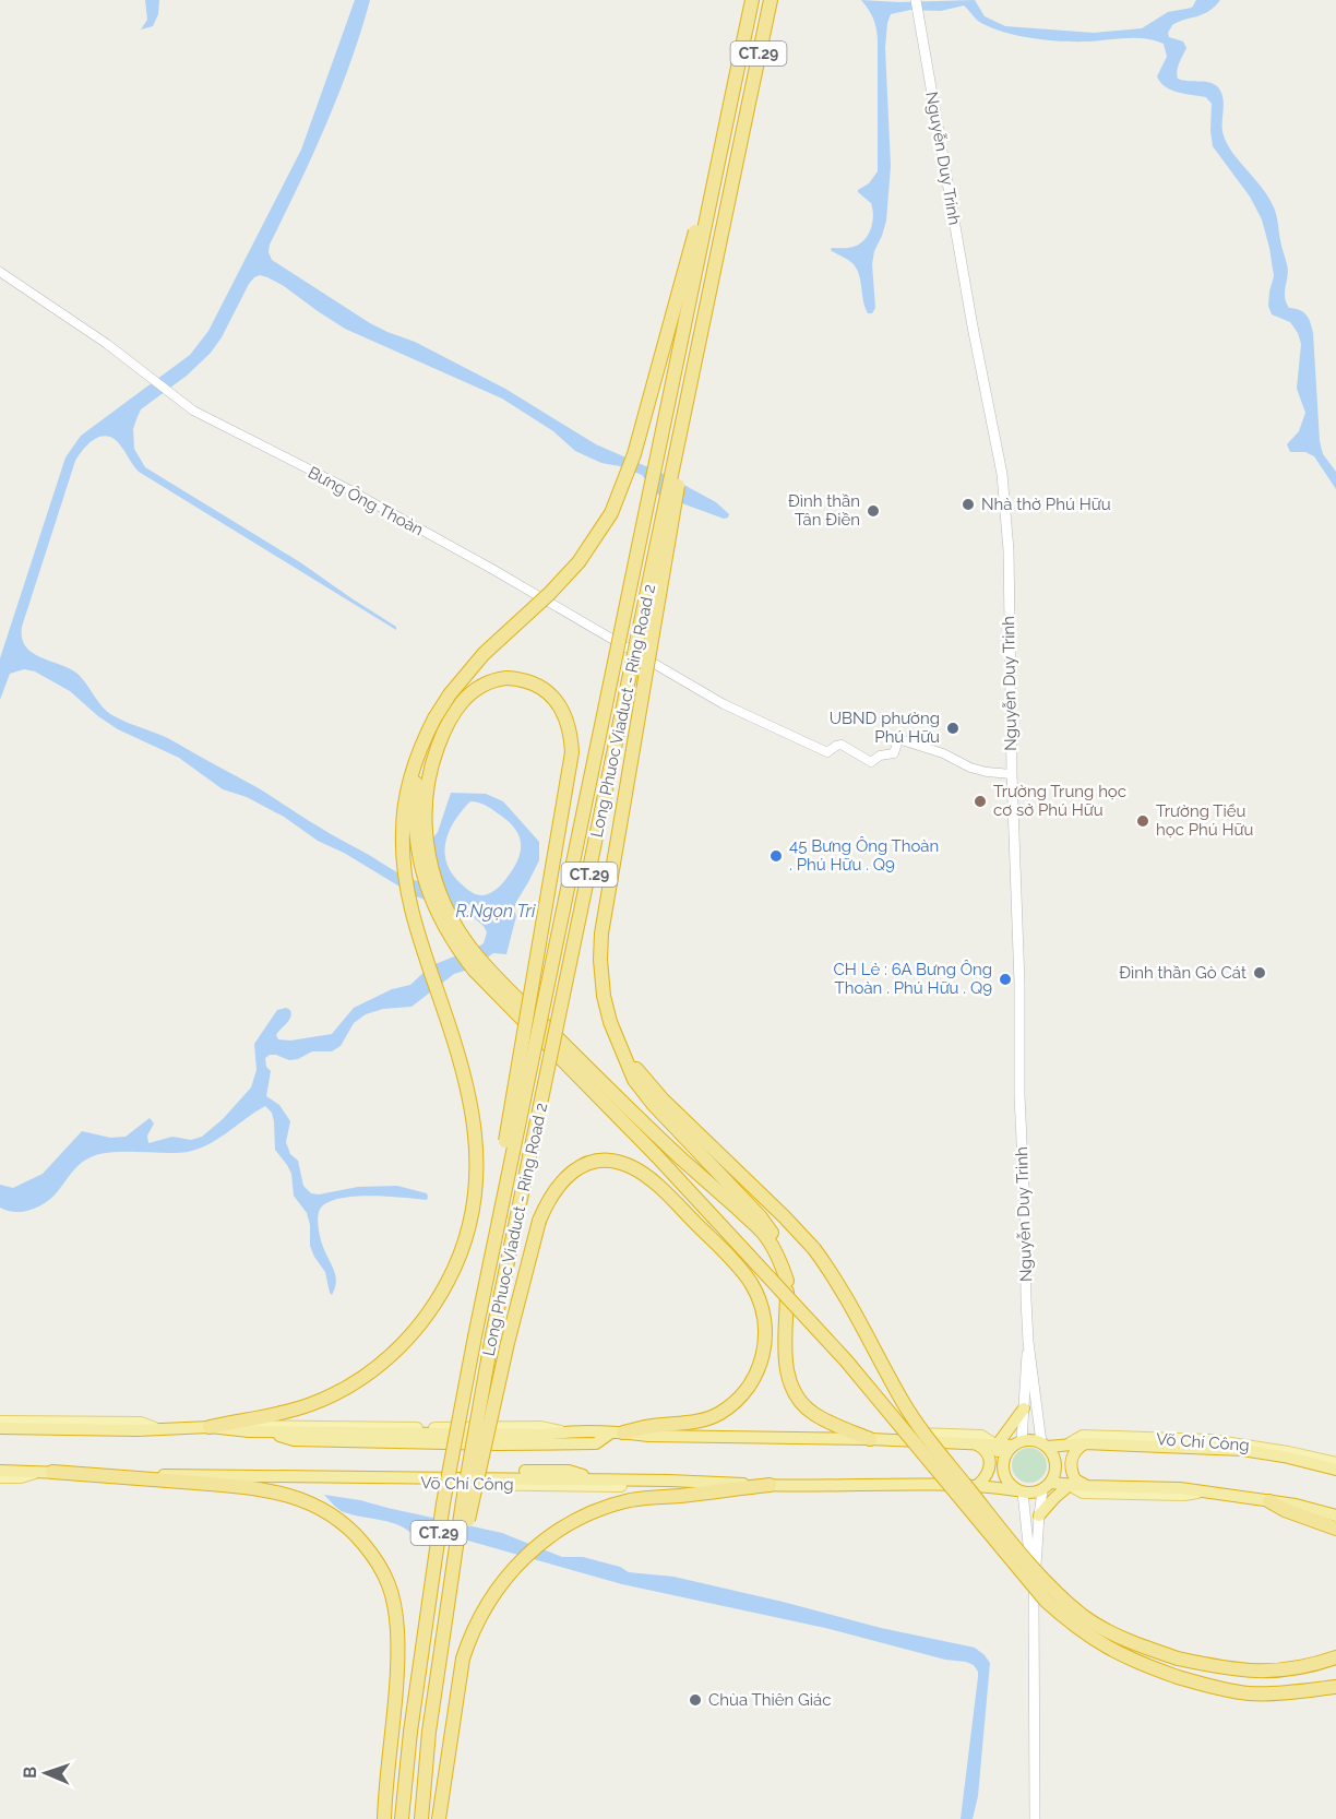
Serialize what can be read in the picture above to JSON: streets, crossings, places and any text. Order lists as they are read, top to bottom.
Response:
{
  "streets": {
    "highway": ["CT.29", "Long Phuoc Viaduct - Ring Road 2", "Võ Chí Công"],
    "main road": ["Nguyễn Duy Trinh"],
    "street": ["Bưng Ông Thoàn"]
  },
  "crossings": [
    ["Nguyễn Duy Trinh", "Bưng Ông Thoàn"],
    ["Nguyễn Duy Trinh", "Võ Chí Công"]
  ],
  "water": ["R.Ngọn Tri"],
  "places": [
    "Nhà thờ Phú Hữu",
    "Đình thần Tân Điền",
    "UBND phường Phú Hữu",
    "Trường Trung học cơ sở Phú Hữu",
    "Trường Tiểu học Phú Hữu",
    "45 Bưng Ông Thoàn . Phú Hữu . Q9",
    "Đình thần Gò Cát",
    "CH Lẻ : 6A Bưng Ông Thoàn . Phú Hữu . Q9",
    "Chùa Thiên Giác"
  ],
  "north": "left"
}
